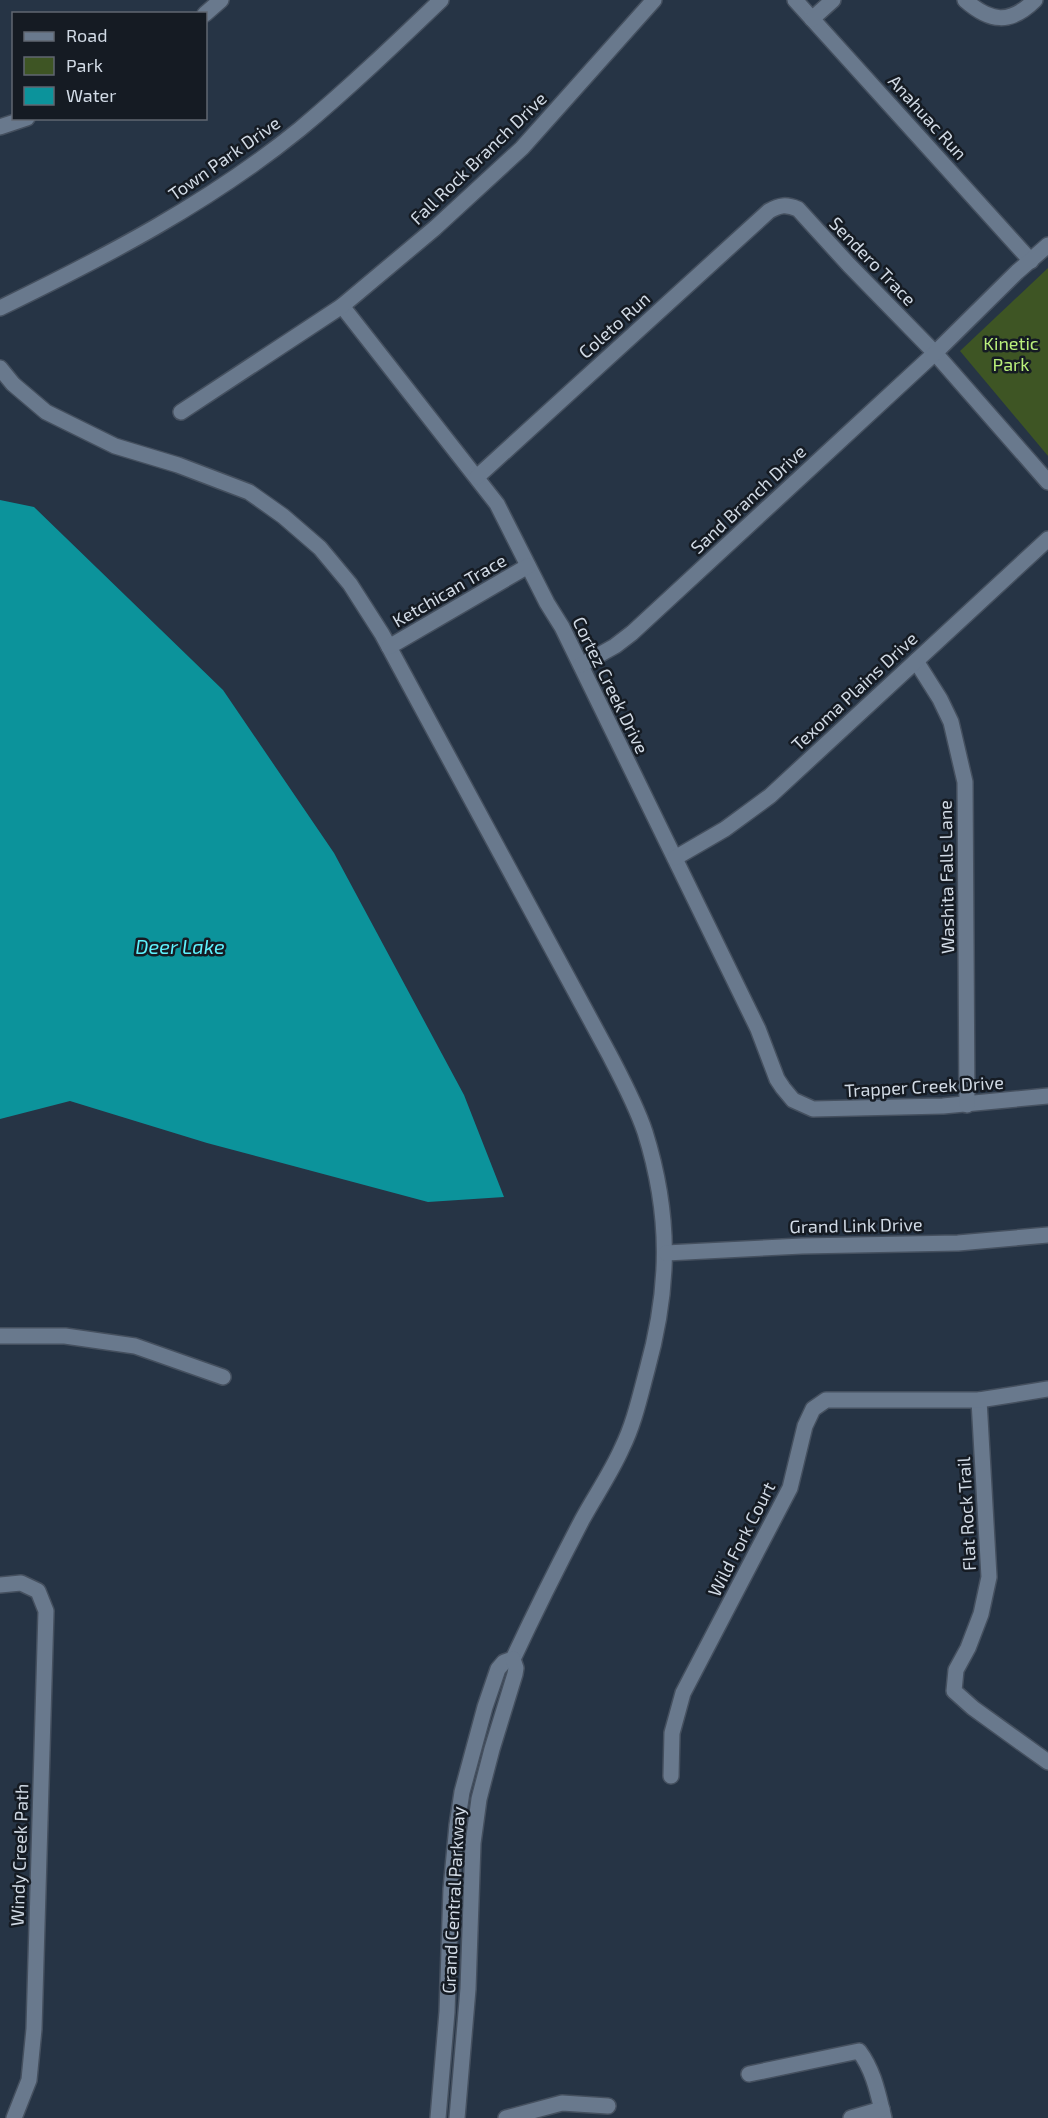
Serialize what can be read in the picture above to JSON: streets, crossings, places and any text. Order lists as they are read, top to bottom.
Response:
{
  "streets": {
    "street": [
      "Anahuac Run",
      "Town Park Drive",
      "Fall Rock Branch Drive",
      "Sendero Trace",
      "Coleto Run",
      "Sand Branch Drive",
      "Ketchican Trace",
      "Cortez Creek Drive",
      "Texoma Plains Drive",
      "Washita Falls Lane",
      "Trapper Creek Drive",
      "Grand Link Drive",
      "Flat Rock Trail",
      "Wild Fork Court",
      "Windy Creek Path",
      "Grand Central Parkway"
    ]
  },
  "crossings": [
    ["Anahuac Run", "Sand Branch Drive"],
    ["Fall Rock Branch Drive", "Cortez Creek Drive"],
    ["Sendero Trace", "Coleto Run"],
    ["Sendero Trace", "Sand Branch Drive"],
    ["Coleto Run", "Cortez Creek Drive"],
    ["Sand Branch Drive", "Cortez Creek Drive"],
    ["Ketchican Trace", "Cortez Creek Drive"],
    ["Cortez Creek Drive", "Texoma Plains Drive"],
    ["Cortez Creek Drive", "Trapper Creek Drive"],
    ["Texoma Plains Drive", "Washita Falls Lane"],
    ["Washita Falls Lane", "Trapper Creek Drive"],
    ["Flat Rock Trail", "Wild Fork Court"]
  ],
  "water": ["Deer Lake"],
  "parks": ["Kinetic Park"],
  "legend": ["Road", "Park", "Water"]
}
